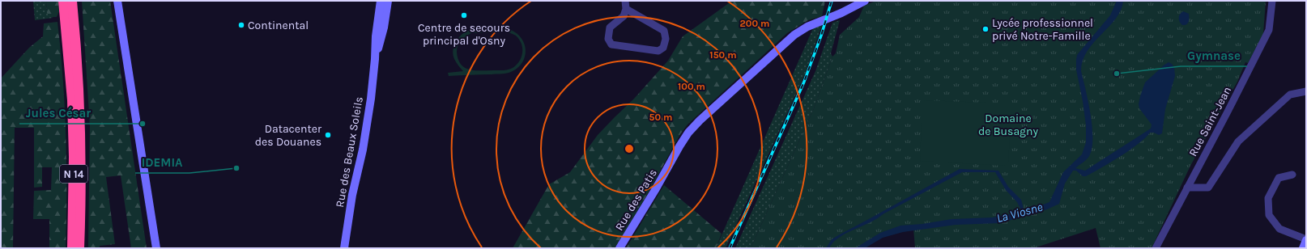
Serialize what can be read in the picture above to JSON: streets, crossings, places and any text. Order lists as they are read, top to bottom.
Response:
{
  "streets": {
    "highway": ["N 14"],
    "main road": ["Rue des Beaux Soleils", "Rue des Patis"],
    "street": ["Rue Saint-Jean"]
  },
  "water": ["La Viosne"],
  "parks": ["Domaine de Busagny"],
  "places": [
    "Centre de secours principal d'Osny",
    "Continental",
    "Lycée professionnel privé Notre-Famille",
    "Gymnase",
    "Jules César",
    "Datacenter des Douanes",
    "IDEMIA"
  ],
  "rings": [
    "200 m",
    "150 m",
    "100 m",
    "50 m"
  ]
}
